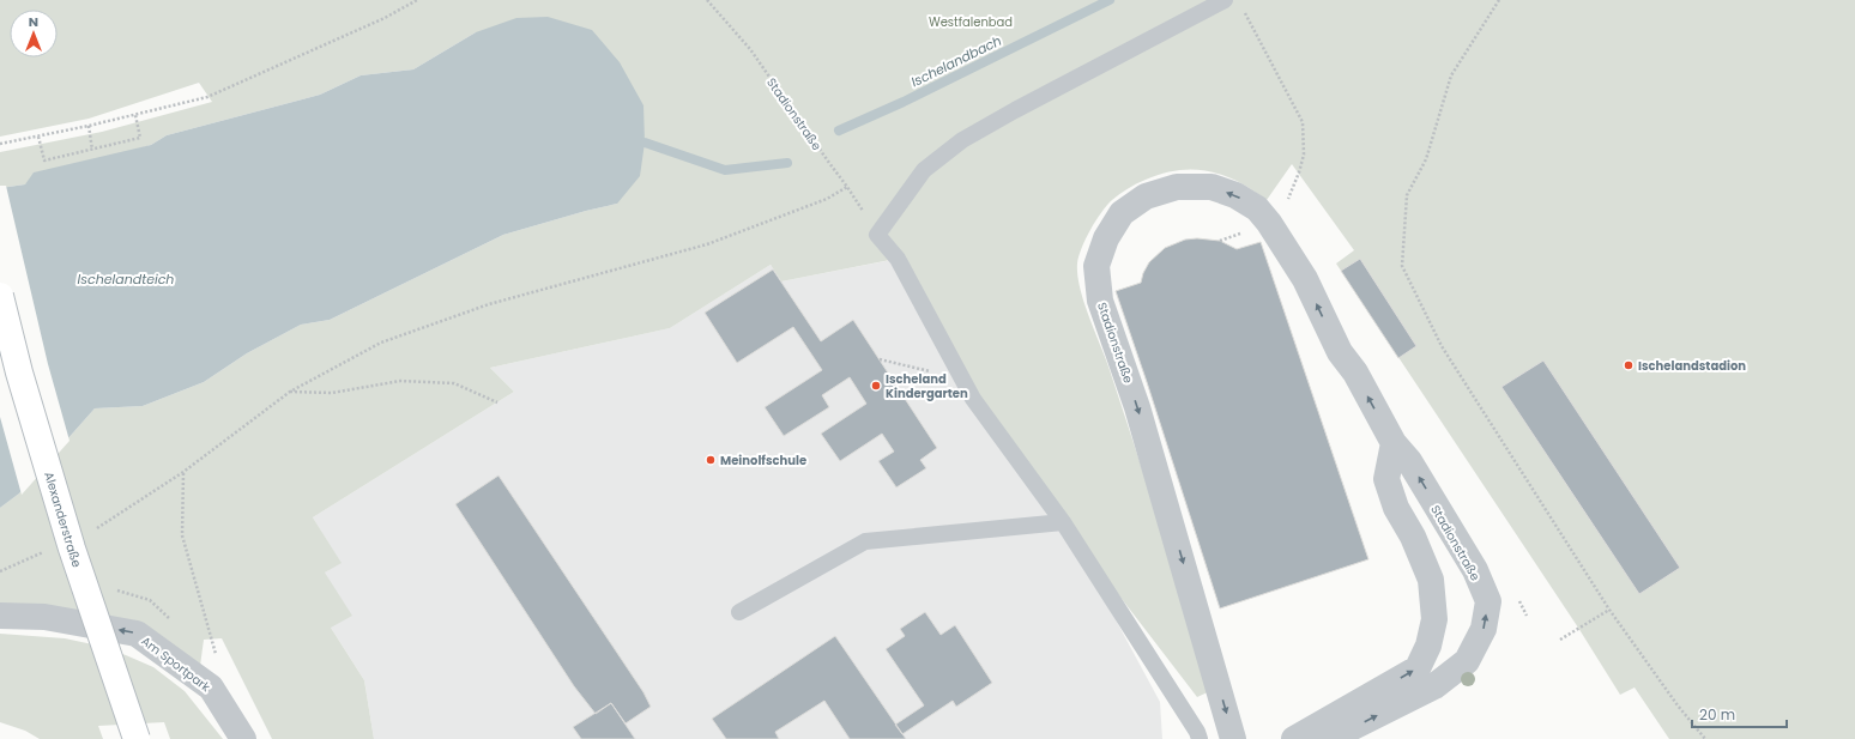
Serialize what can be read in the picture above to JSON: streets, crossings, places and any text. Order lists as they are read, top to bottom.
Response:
{
  "streets": {
    "main road": ["Alexanderstraße"],
    "street": ["Stadionstraße", "Am Sportpark"]
  },
  "one_way": ["Am Sportpark"],
  "water": ["Ischelandbach", "Ischelandteich"],
  "parks": ["Westfalenbad"],
  "places": ["Ischelandstadion", "Ischeland Kindergarten", "Meinolfschule"],
  "scale_bar": "20 m",
  "north": "top"
}
